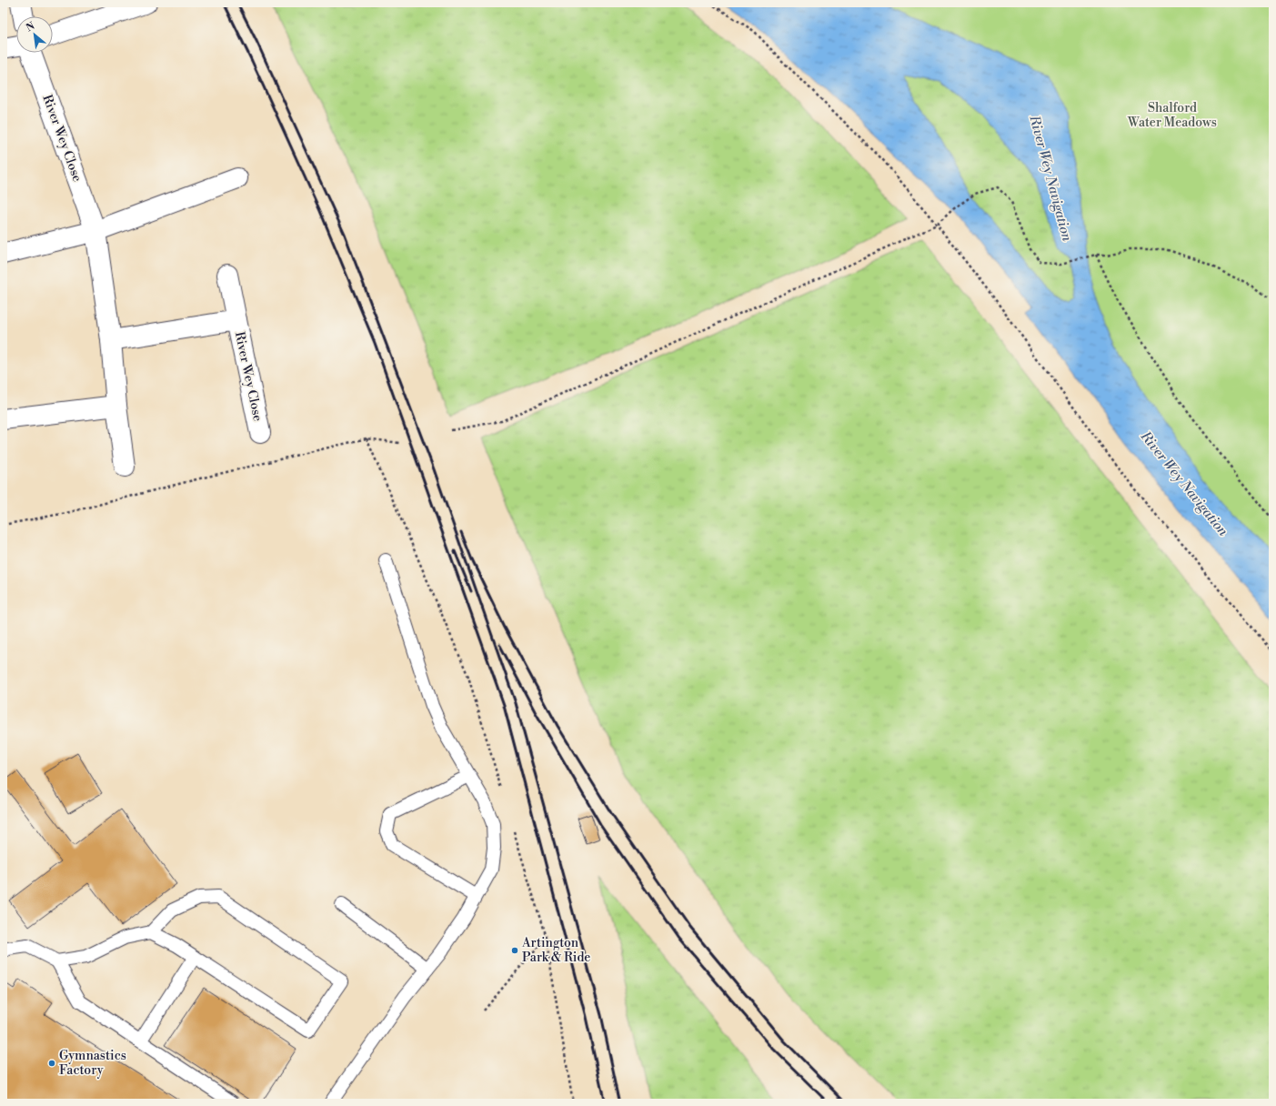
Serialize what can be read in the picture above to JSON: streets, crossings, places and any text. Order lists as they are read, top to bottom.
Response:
{
  "streets": {
    "street": ["River Wey Close"]
  },
  "water": ["River Wey Navigation"],
  "parks": ["Shalford Water Meadows"],
  "places": ["Artington Park & Ride", "Gymnastics Factory"],
  "north": "top left"
}
